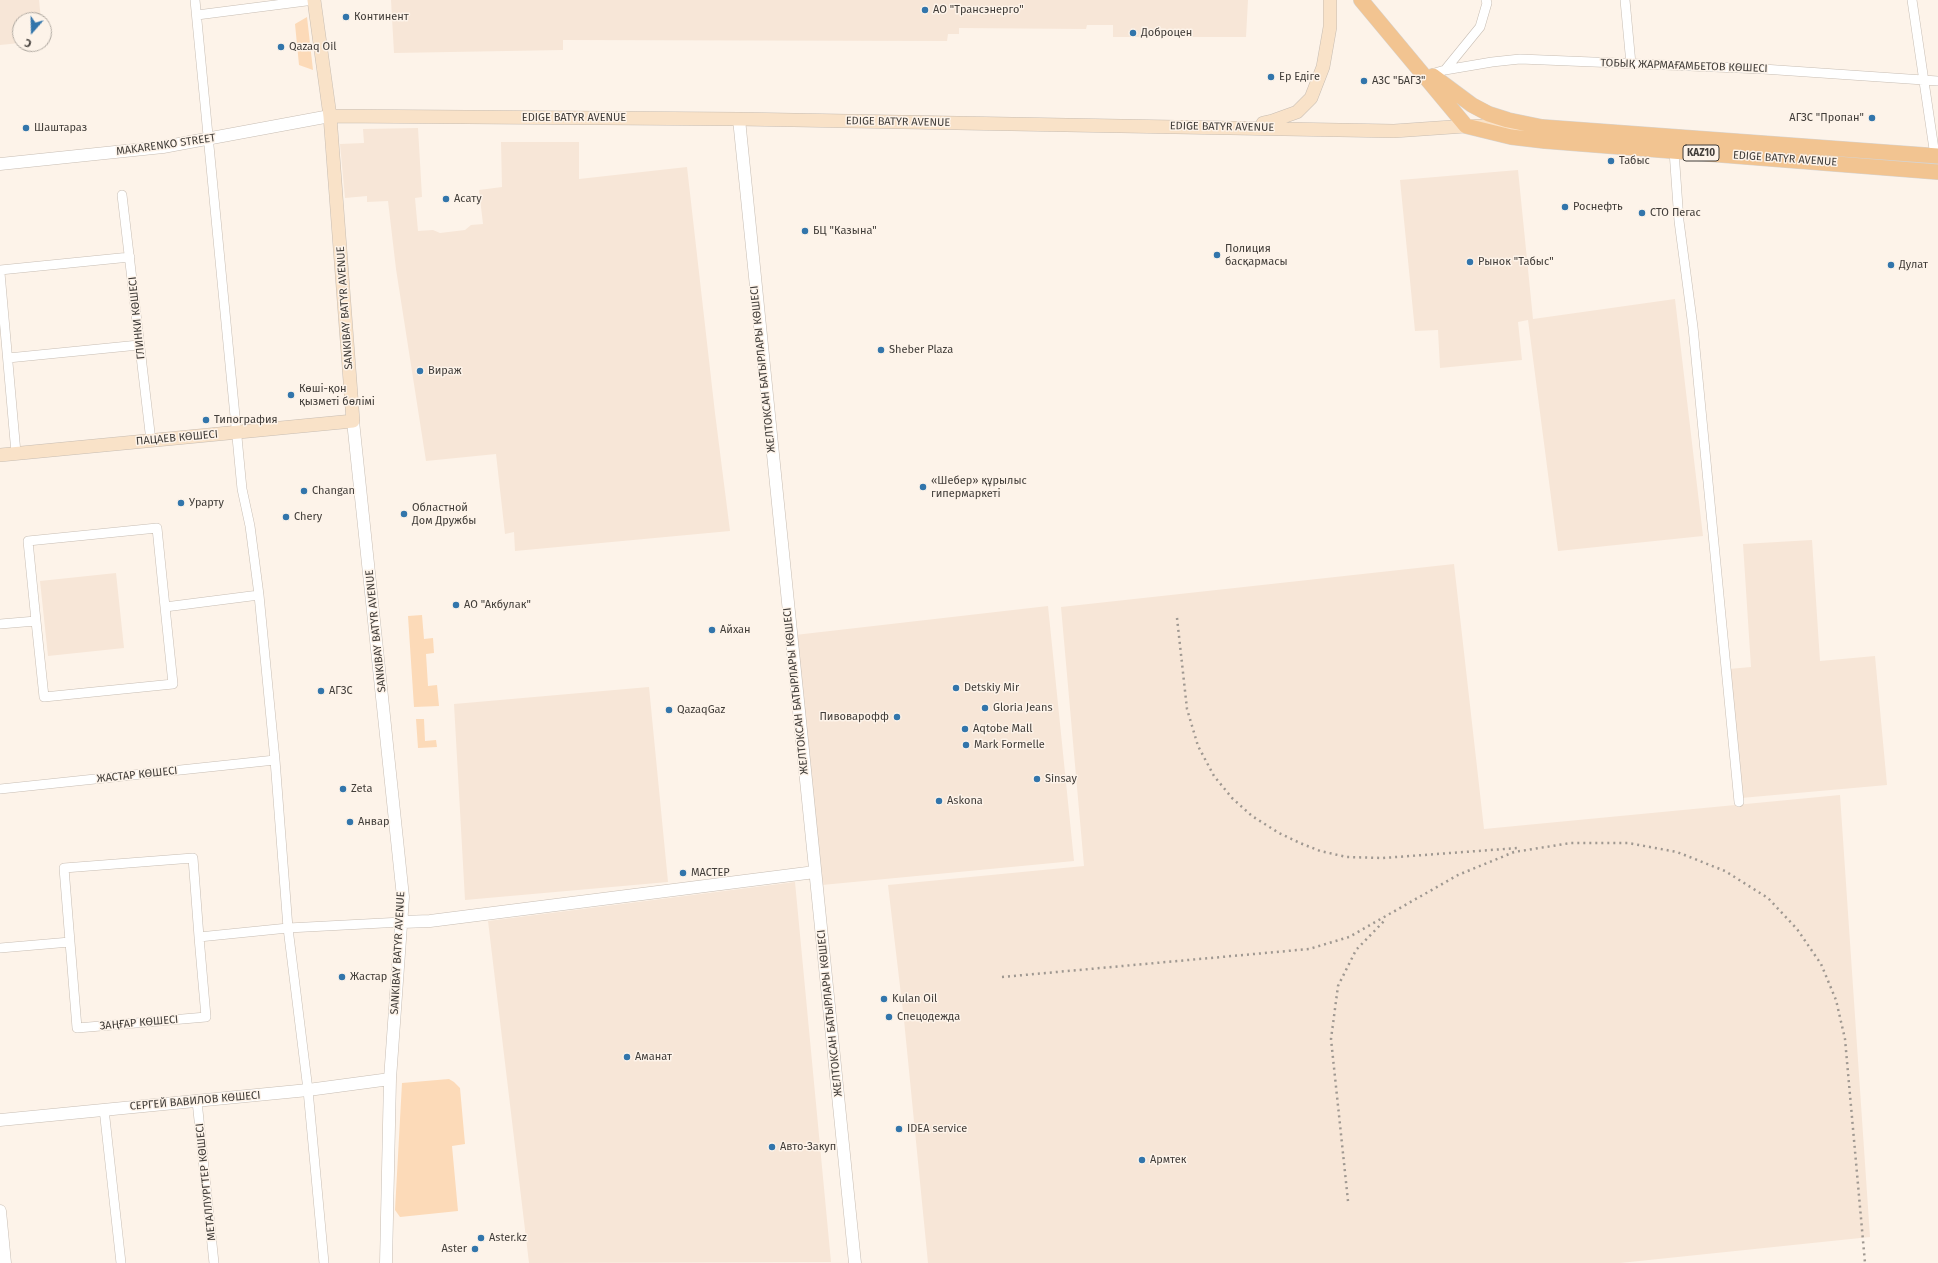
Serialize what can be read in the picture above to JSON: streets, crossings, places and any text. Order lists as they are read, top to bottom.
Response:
{
  "streets": {
    "main road": [
      "EDIGE BATYR AVENUE",
      "KAZ10",
      "SANKIBAY BATYR AVENUE",
      "ПАЦАЕВ КӨШЕСІ"
    ],
    "street": [
      "ТОБЫҚ ЖАРМАҒАМБЕТОВ КӨШЕСІ",
      "MAKARENKO STREET",
      "ГЛИНКИ КӨШЕСІ",
      "ЖЕЛТОКСАН БАТЫРЛАРЫ КӨШЕСІ",
      "ЖАСТАР КӨШЕСІ",
      "ЗАҢҒАР КӨШЕСІ",
      "СЕРГЕЙ ВАВИЛОВ КӨШЕСІ",
      "МЕТАЛЛУРГТЕР КӨШЕСІ"
    ]
  },
  "crossings": [
    ["ТОБЫҚ ЖАРМАҒАМБЕТОВ КӨШЕСІ", "KAZ10"],
    ["EDIGE BATYR AVENUE", "MAKARENKO STREET"],
    ["EDIGE BATYR AVENUE", "KAZ10"],
    ["EDIGE BATYR AVENUE", "SANKIBAY BATYR AVENUE"],
    ["EDIGE BATYR AVENUE", "ЖЕЛТОКСАН БАТЫРЛАРЫ КӨШЕСІ"],
    ["MAKARENKO STREET", "SANKIBAY BATYR AVENUE"],
    ["SANKIBAY BATYR AVENUE", "ПАЦАЕВ КӨШЕСІ"],
    ["SANKIBAY BATYR AVENUE", "СЕРГЕЙ ВАВИЛОВ КӨШЕСІ"],
    ["ГЛИНКИ КӨШЕСІ", "ПАЦАЕВ КӨШЕСІ"],
    ["СЕРГЕЙ ВАВИЛОВ КӨШЕСІ", "МЕТАЛЛУРГТЕР КӨШЕСІ"]
  ],
  "places": [
    "АО \"Трансэнерго\"",
    "Континент",
    "Доброцен",
    "Qazaq Oil",
    "Ер Едіге",
    "АЗС \"БАГЗ\"",
    "АГЗС \"Пропан\"",
    "Шаштараз",
    "Табыс",
    "Асату",
    "Роснефть",
    "СТО Пегас",
    "БЦ \"Казына\"",
    "Полиция басқармасы",
    "Рынок \"Табыс\"",
    "Дулат",
    "Sheber Plaza",
    "Вираж",
    "Көші-қон қызметі бөлімі",
    "Типография",
    "«Шебер» құрылыс гипермаркеті",
    "Changan",
    "Урарту",
    "Областной Дом Дружбы",
    "Chery",
    "АО \"Акбулак\"",
    "Айхан",
    "Detskiy Mir",
    "АГЗС",
    "Gloria Jeans",
    "QazaqGaz",
    "Пивоварофф",
    "Aqtobe Mall",
    "Mark Formelle",
    "Sinsay",
    "Zeta",
    "Askona",
    "Анвар",
    "МАСТЕР",
    "Жастар",
    "Kulan Oil",
    "Спецодежда",
    "Аманат",
    "IDEA service",
    "Авто-Закуп",
    "Армтек",
    "Aster.kz",
    "Aster"
  ],
  "north": "bottom"
}
